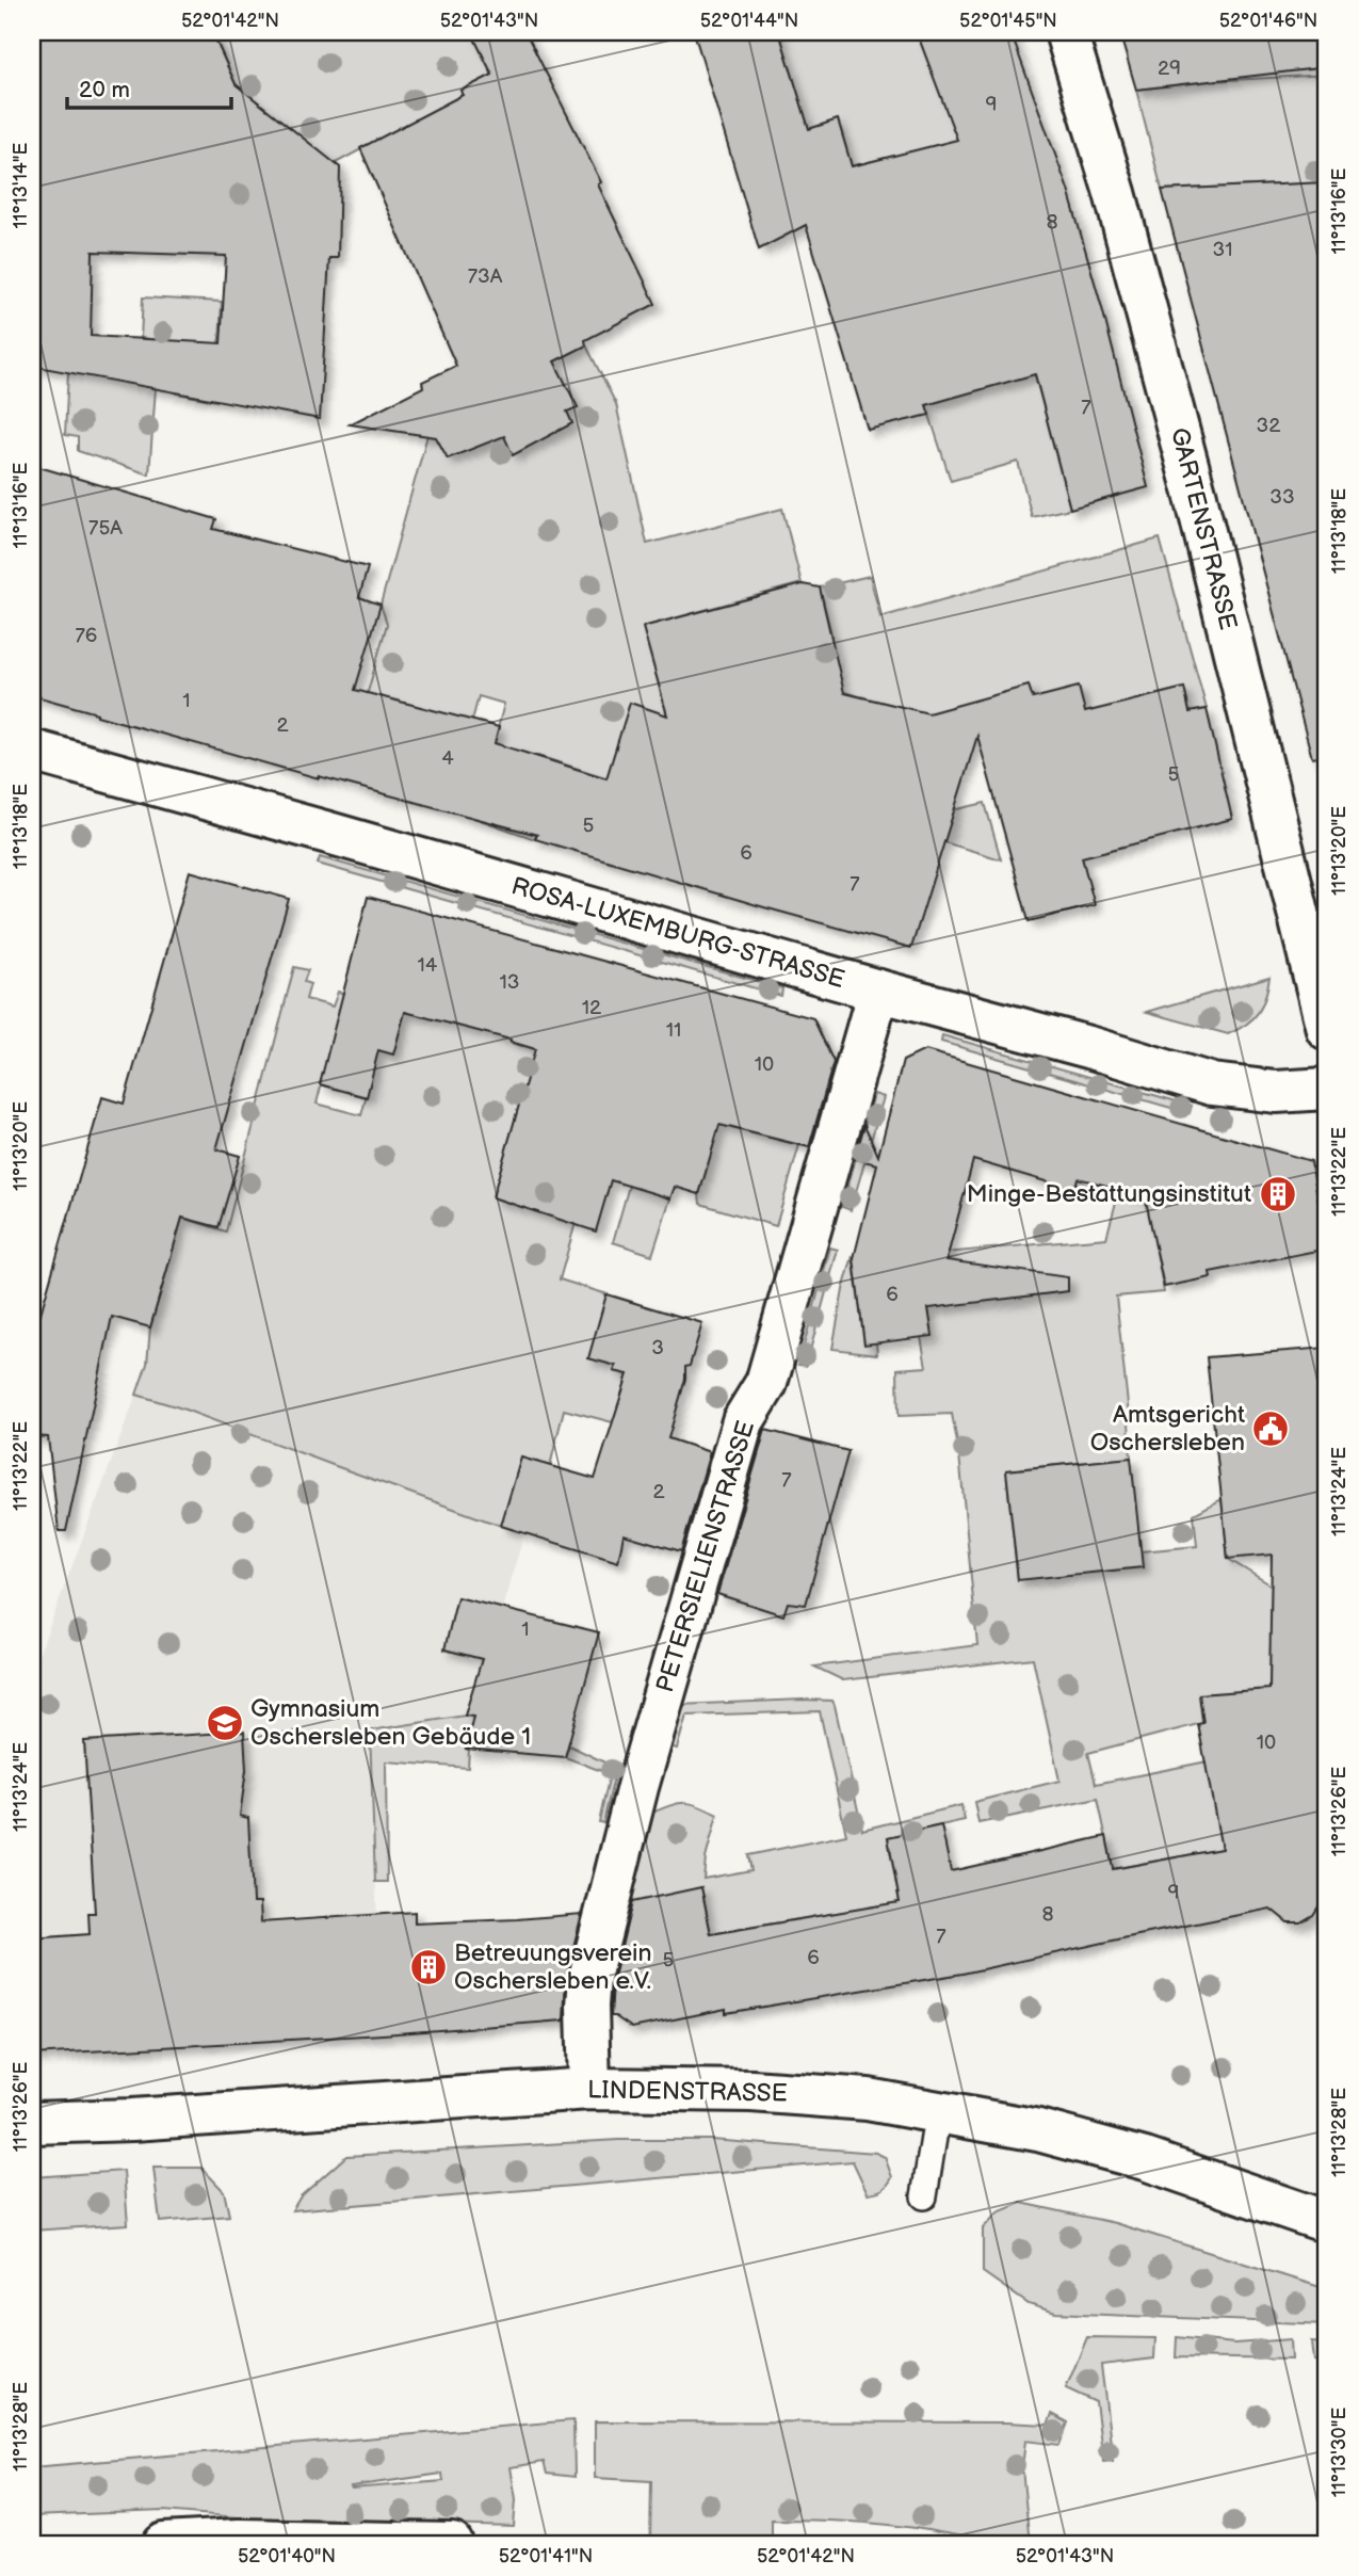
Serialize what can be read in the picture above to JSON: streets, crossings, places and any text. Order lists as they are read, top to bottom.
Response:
{
  "streets": {
    "street": [
      "GARTENSTRASSE",
      "ROSA-LUXEMBURG-STRASSE",
      "PETERSIELIENSTRASSE",
      "LINDENSTRASSE"
    ]
  },
  "crossings": [
    ["ROSA-LUXEMBURG-STRASSE", "PETERSIELIENSTRASSE"],
    ["PETERSIELIENSTRASSE", "LINDENSTRASSE"]
  ],
  "places": {
    "building": ["Minge-Bestattungsinstitut", "Betreuungsverein Oschersleben e.V."],
    "public building": ["Amtsgericht Oschersleben"],
    "school or university": ["Gymnasium Oschersleben Gebäude 1"]
  },
  "house_numbers": [
    "29",
    "9",
    "8",
    "31",
    "73A",
    "7",
    "32",
    "33",
    "75A",
    "76",
    "1",
    "2",
    "4",
    "5",
    "5",
    "6",
    "7",
    "14",
    "13",
    "12",
    "11",
    "10",
    "6",
    "3",
    "7",
    "2",
    "1",
    "10",
    "9",
    "8",
    "7",
    "6",
    "5"
  ],
  "scale_bar": "20 m",
  "coordinates": [
    "52°01'42\"N",
    "52°01'43\"N",
    "52°01'44\"N",
    "52°01'45\"N",
    "52°01'46\"N",
    "11°13'14\"E",
    "11°13'16\"E",
    "11°13'18\"E",
    "11°13'20\"E",
    "11°13'22\"E",
    "11°13'24\"E",
    "11°13'26\"E",
    "11°13'28\"E",
    "11°13'30\"E",
    "52°01'40\"N",
    "52°01'41\"N"
  ]
}
